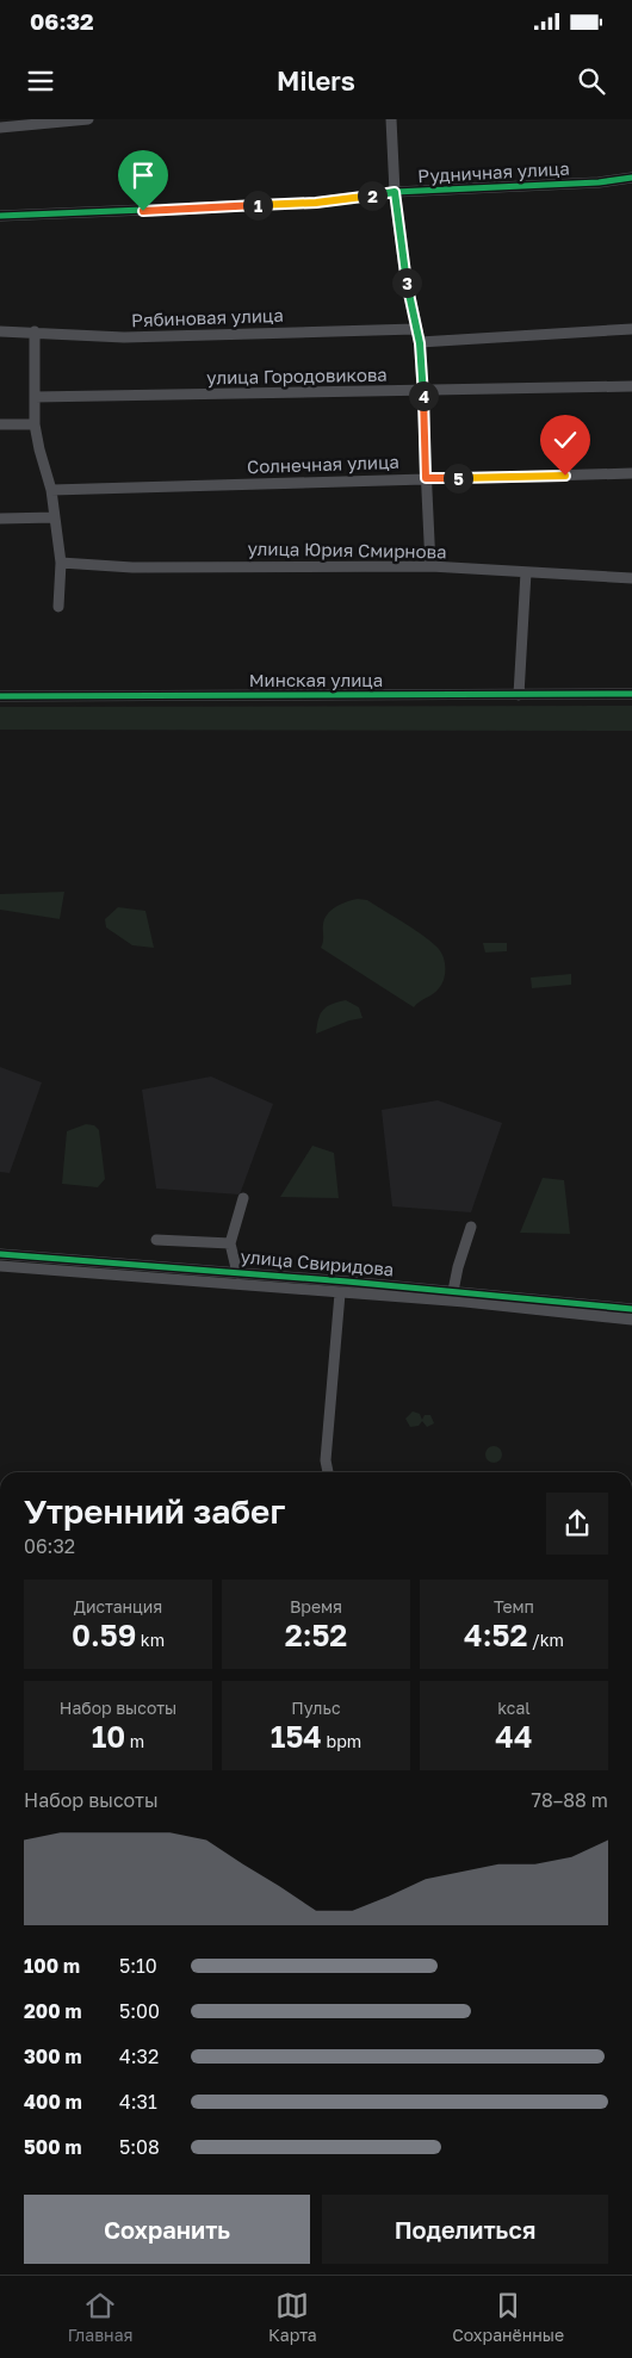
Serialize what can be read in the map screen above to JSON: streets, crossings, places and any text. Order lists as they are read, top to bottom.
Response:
{
  "streets": {
    "street": [
      "Рудничная улица",
      "Рябиновая улица",
      "улица Городовикова",
      "Солнечная улица",
      "улица Юрия Смирнова",
      "Минская улица",
      "улица Свиридова"
    ]
  },
  "page": {
    "status": "06:32",
    "header": "Milers",
    "pins": [
      "2",
      "1",
      "3",
      "4",
      "5"
    ],
    "heading": ["Утренний забег", "06:32"],
    "stats": [
      ["Дистанция", "0.59 km"],
      ["Время", "2:52"],
      ["Темп", "4:52 /km"],
      ["Набор высоты", "10 m"],
      ["Пульс", "154 bpm"],
      ["kcal", "44"]
    ],
    "chart": ["Набор высоты", "78–88 m"],
    "list": [
      {
        "name": "100 m",
        "note": "5:10"
      },
      {
        "name": "200 m",
        "note": "5:00"
      },
      {
        "name": "300 m",
        "note": "4:32"
      },
      {
        "name": "400 m",
        "note": "4:31"
      },
      {
        "name": "500 m",
        "note": "5:08"
      }
    ],
    "buttons": ["Сохранить", "Поделиться"],
    "tabs": ["Главная", "Карта", "Сохранённые"]
  }
}
